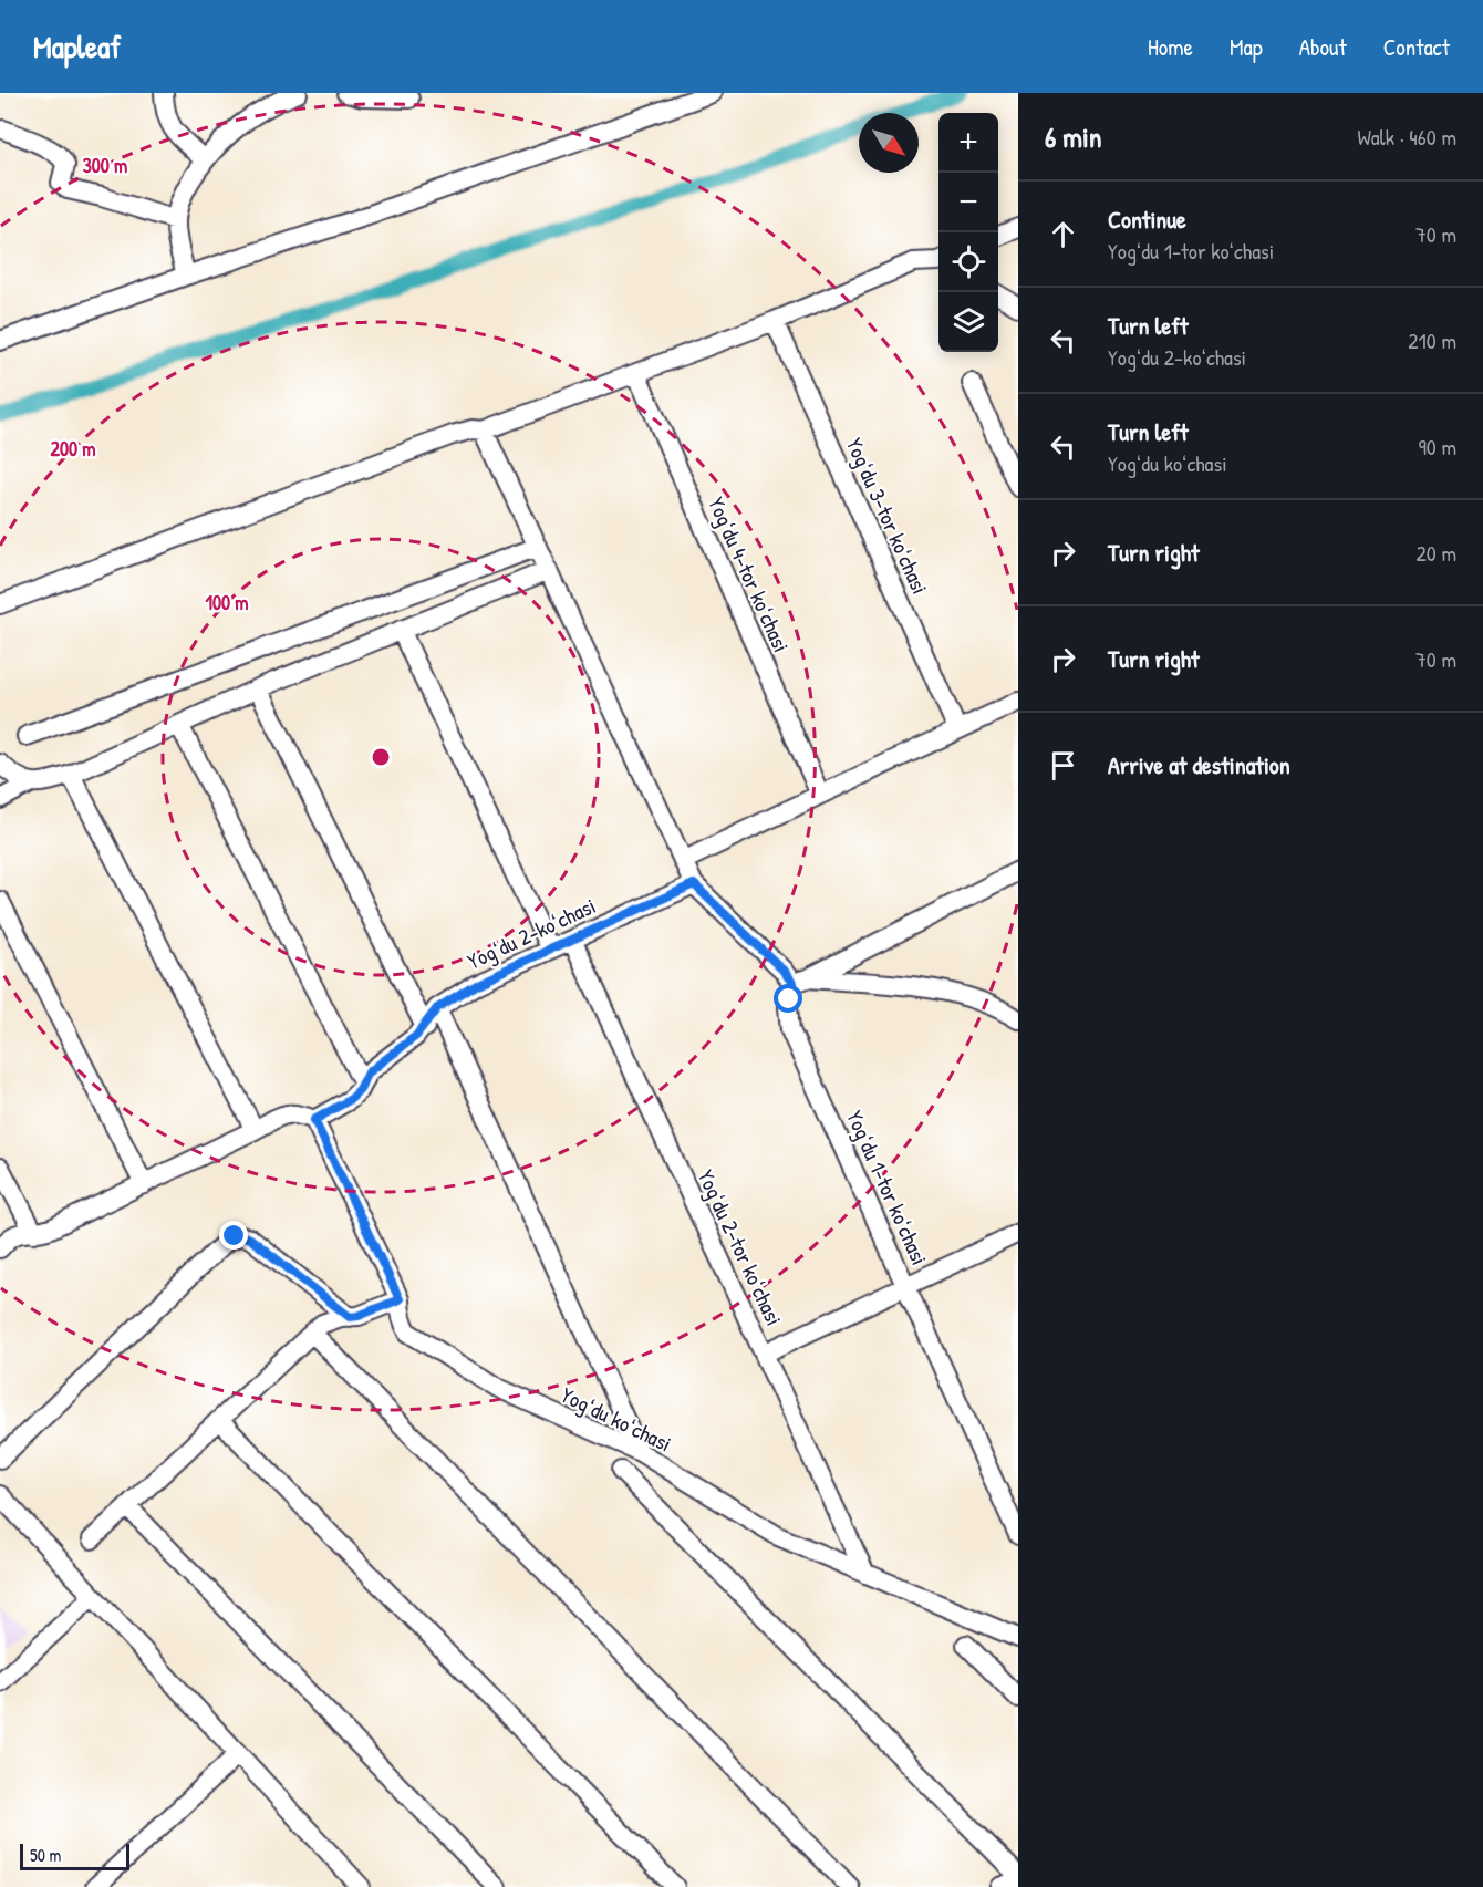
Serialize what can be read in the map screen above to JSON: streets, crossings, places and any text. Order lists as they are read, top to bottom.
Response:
{
  "streets": {
    "street": [
      "Yogʻdu 3-tor koʻchasi",
      "Yogʻdu 4-tor koʻchasi",
      "Yogʻdu 2-koʻchasi",
      "Yogʻdu 1-tor koʻchasi",
      "Yogʻdu 2-tor koʻchasi",
      "Yogʻdu koʻchasi"
    ]
  },
  "crossings": [
    ["Yogʻdu 2-koʻchasi", "Yogʻdu 2-tor koʻchasi"],
    ["Yogʻdu 2-koʻchasi", "Yogʻdu koʻchasi"],
    ["Yogʻdu 2-tor koʻchasi", "Yogʻdu koʻchasi"]
  ],
  "scale_bar": "50 m",
  "north": "bottom right",
  "page": {
    "header": "Mapleaf",
    "nav": [
      "Home",
      "Map",
      "About",
      "Contact"
    ],
    "heading": ["6 min", "Walk · 460 m"],
    "map_buttons": ["+", "−"],
    "list": [
      ["Continue", "Yogʻdu 1-tor koʻchasi", "70 m"],
      ["Turn left", "Yogʻdu 2-koʻchasi", "210 m"],
      ["Turn left", "Yogʻdu koʻchasi", "90 m"],
      ["Turn right", "20 m"],
      ["Turn right", "70 m"],
      "Arrive at destination"
    ],
    "scale": "50 m"
  },
  "rings": ["300 m", "200 m", "100 m"]
}
